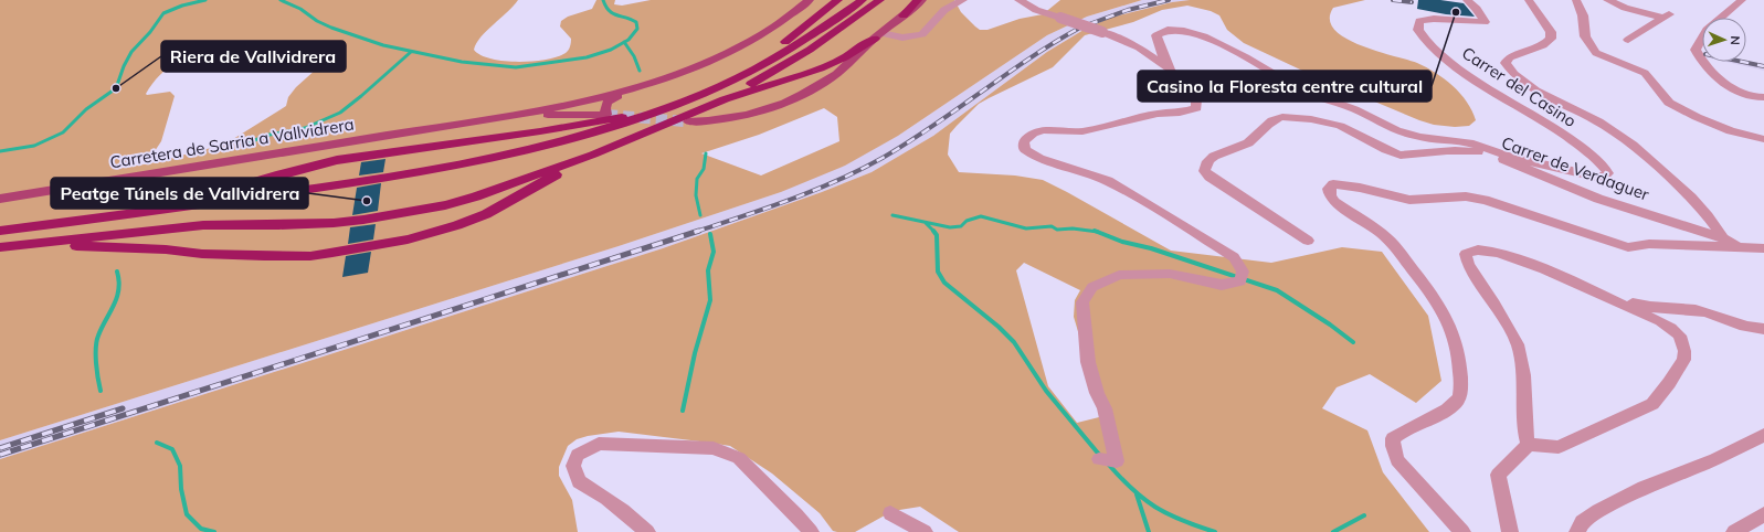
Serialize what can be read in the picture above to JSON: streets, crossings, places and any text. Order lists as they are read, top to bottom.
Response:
{
  "streets": {
    "main road": ["Carretera de Sarria a Vallvidrera"],
    "street": ["Carrer del Casino", "Carrer de Verdaguer"]
  },
  "crossings": [
    ["Carrer del Casino", "Carrer de Verdaguer"]
  ],
  "places": ["Casino la Floresta centre cultural", "Riera de Vallvidrera", "Peatge Túnels de Vallvidrera"],
  "north": "right"
}
